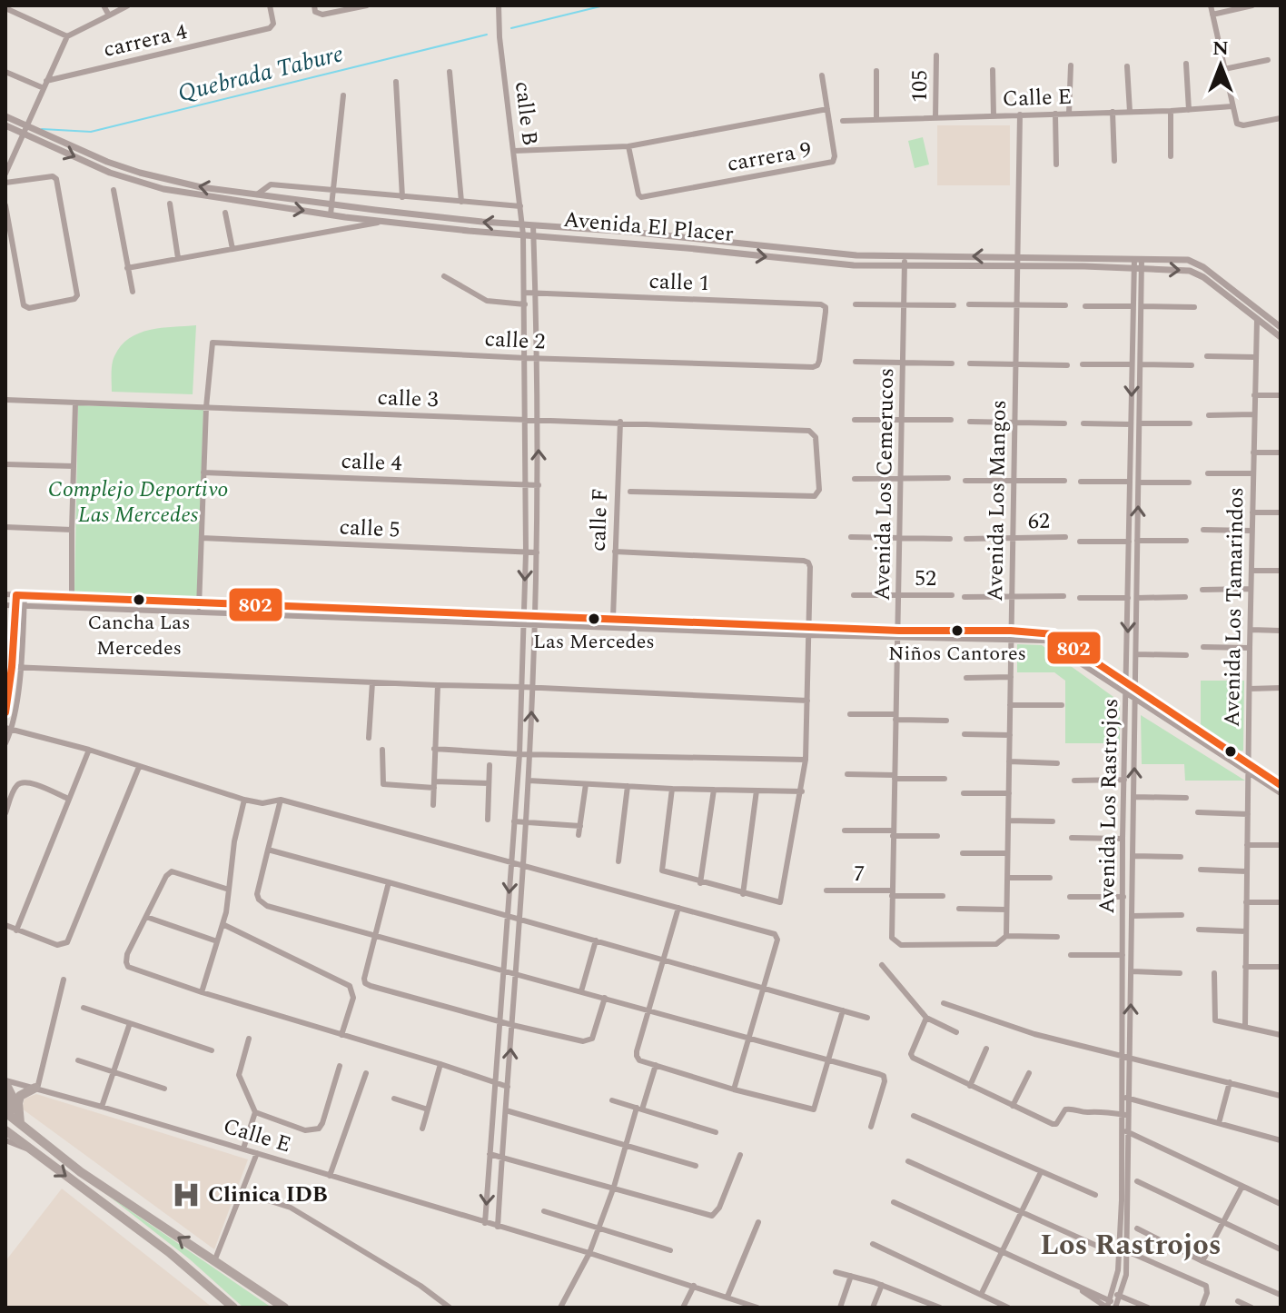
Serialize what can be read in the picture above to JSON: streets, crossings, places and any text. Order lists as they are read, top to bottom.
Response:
{
  "streets": {
    "street": [
      "carrera 4",
      "105",
      "Calle E",
      "calle B",
      "carrera 9",
      "Avenida El Placer",
      "calle 1",
      "calle 2",
      "calle 3",
      "calle 4",
      "Avenida Los Cemerucos",
      "Avenida Los Mangos",
      "calle F",
      "62",
      "calle 5",
      "52",
      "Avenida Los Tamarindos",
      "Avenida Los Rastrojos",
      "7"
    ]
  },
  "crossings": [
    ["105", "Calle E"],
    ["Calle E", "calle B"],
    ["Calle E", "Avenida Los Mangos"],
    ["calle B", "carrera 9"],
    ["calle B", "Avenida El Placer"],
    ["calle B", "calle 1"],
    ["calle B", "calle 2"],
    ["calle B", "calle 3"],
    ["calle B", "calle 4"],
    ["calle B", "calle 5"],
    ["Avenida El Placer", "Avenida Los Cemerucos"],
    ["Avenida El Placer", "Avenida Los Mangos"],
    ["Avenida El Placer", "Avenida Los Tamarindos"],
    ["Avenida El Placer", "Avenida Los Rastrojos"],
    ["calle 1", "calle 2"],
    ["calle 2", "calle 3"],
    ["calle 3", "calle F"],
    ["Avenida Los Cemerucos", "Avenida Los Mangos"],
    ["Avenida Los Cemerucos", "52"],
    ["Avenida Los Cemerucos", "7"],
    ["Avenida Los Mangos", "62"]
  ],
  "districts": ["Los Rastrojos"],
  "water": ["Quebrada Tabure"],
  "parks": ["Complejo Deportivo Las Mercedes"],
  "places": {
    "other": ["Cancha Las Mercedes", "Las Mercedes", "Niños Cantores"],
    "hospital": ["Clinica IDB"]
  },
  "lines": ["transit line 802"],
  "north": "top"
}
